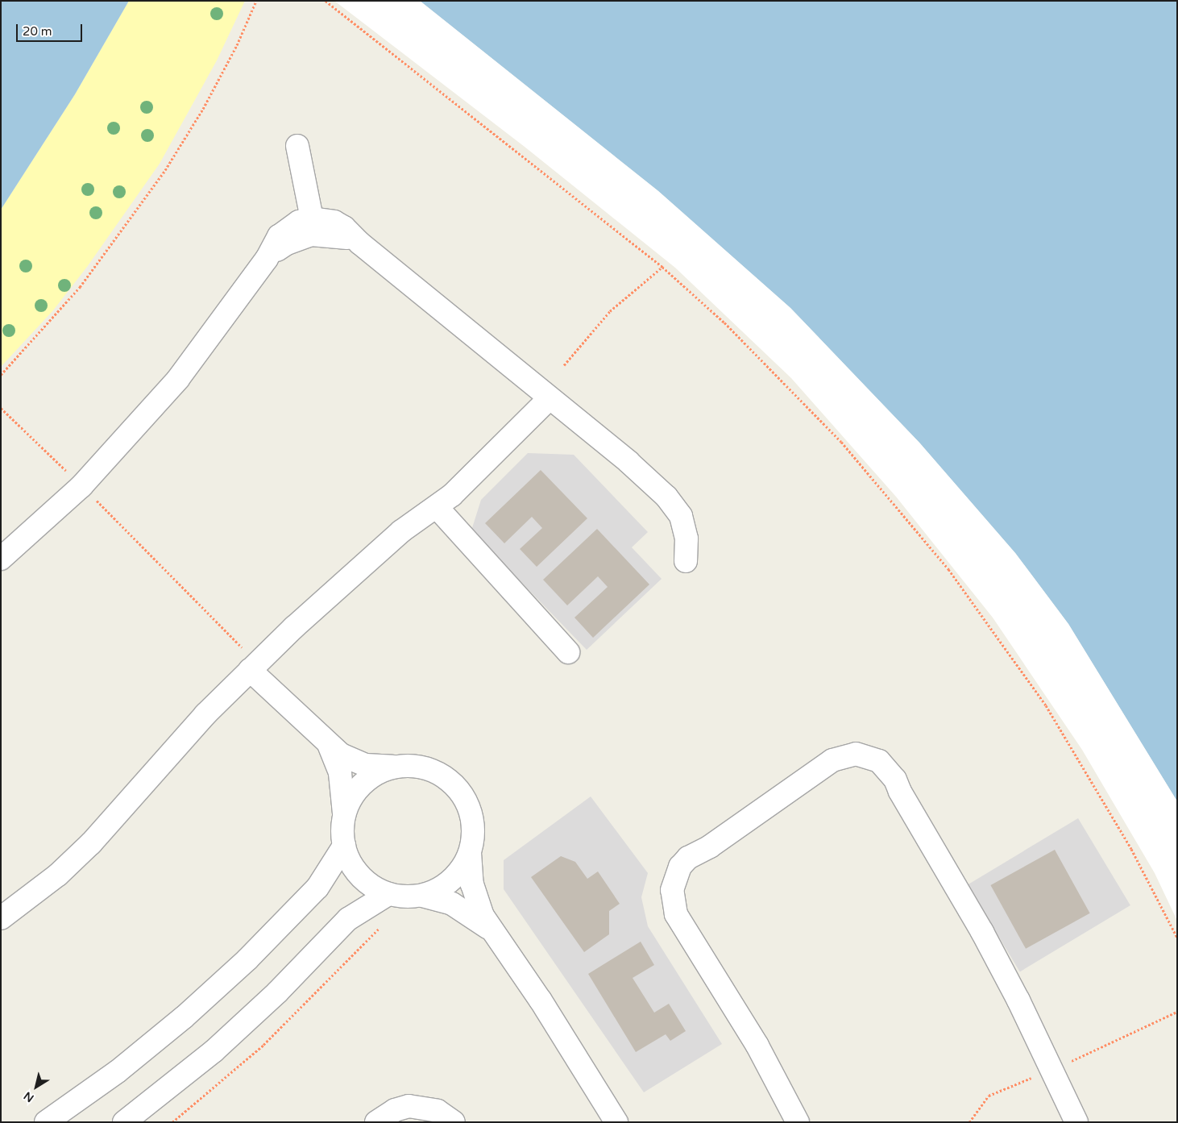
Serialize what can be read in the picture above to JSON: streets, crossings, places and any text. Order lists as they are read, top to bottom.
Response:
{
  "scale_bar": "20 m",
  "north": "bottom left"
}
